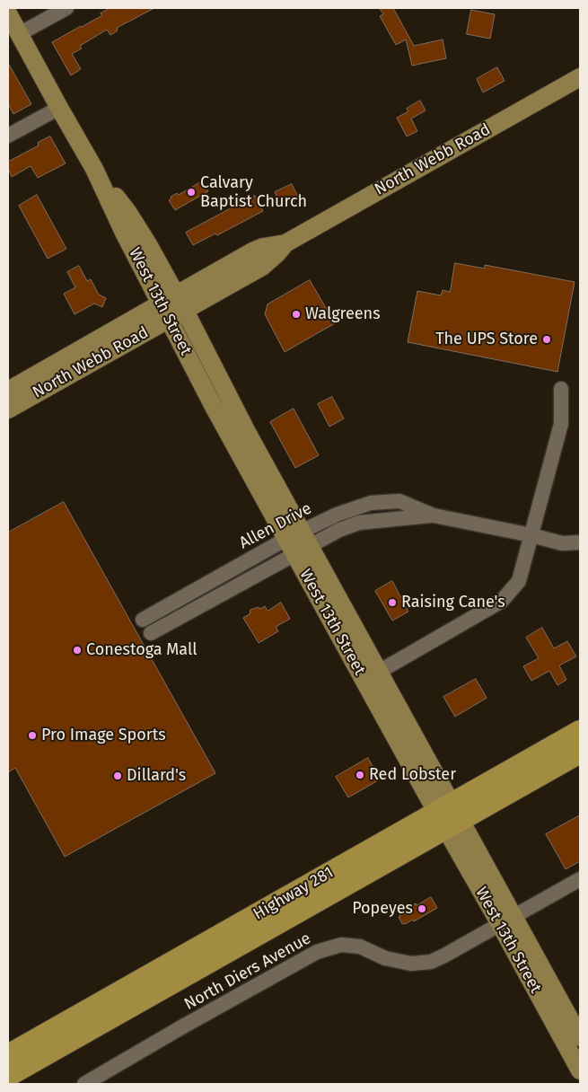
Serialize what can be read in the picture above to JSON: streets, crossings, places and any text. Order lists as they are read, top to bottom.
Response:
{
  "streets": {
    "highway": ["Highway 281"],
    "main road": ["North Webb Road", "West 13th Street"],
    "street": ["Allen Drive", "North Diers Avenue"]
  },
  "crossings": [
    ["North Webb Road", "West 13th Street"],
    ["West 13th Street", "Allen Drive"],
    ["West 13th Street", "Highway 281"],
    ["West 13th Street", "North Diers Avenue"]
  ],
  "places": [
    "Calvary Baptist Church",
    "Walgreens",
    "The UPS Store",
    "Raising Cane's",
    "Conestoga Mall",
    "Pro Image Sports",
    "Red Lobster",
    "Dillard's",
    "Popeyes"
  ]
}
